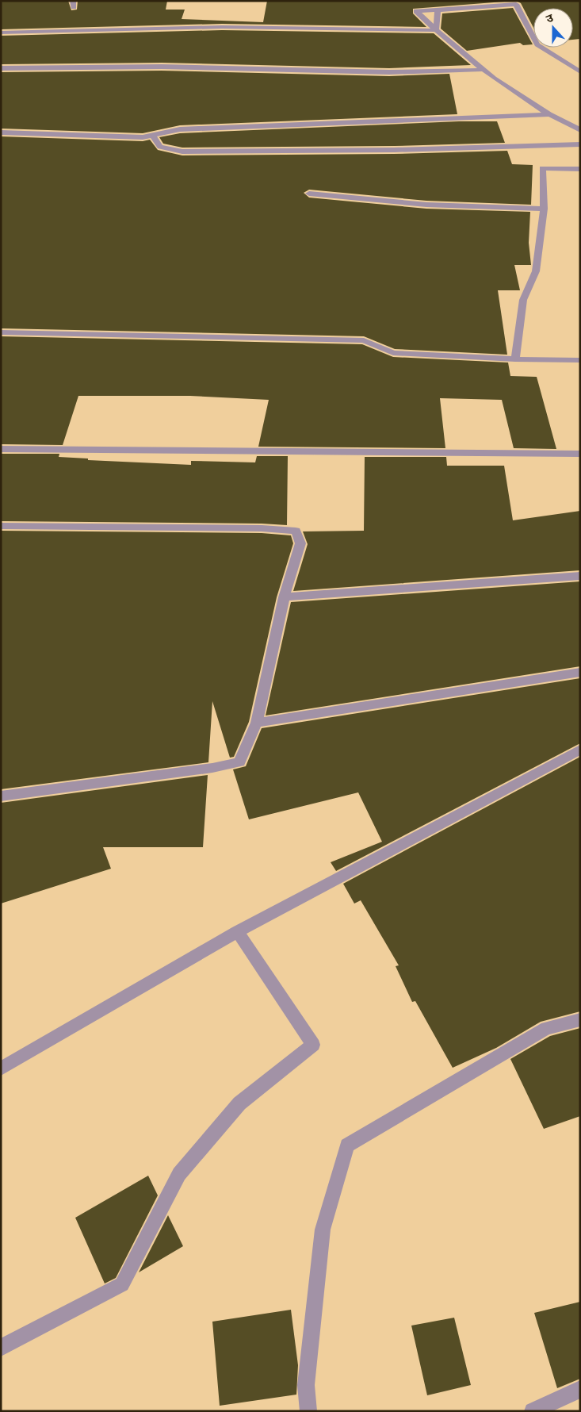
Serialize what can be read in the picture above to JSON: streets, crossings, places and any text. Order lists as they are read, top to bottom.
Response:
{
  "north": "top"
}
